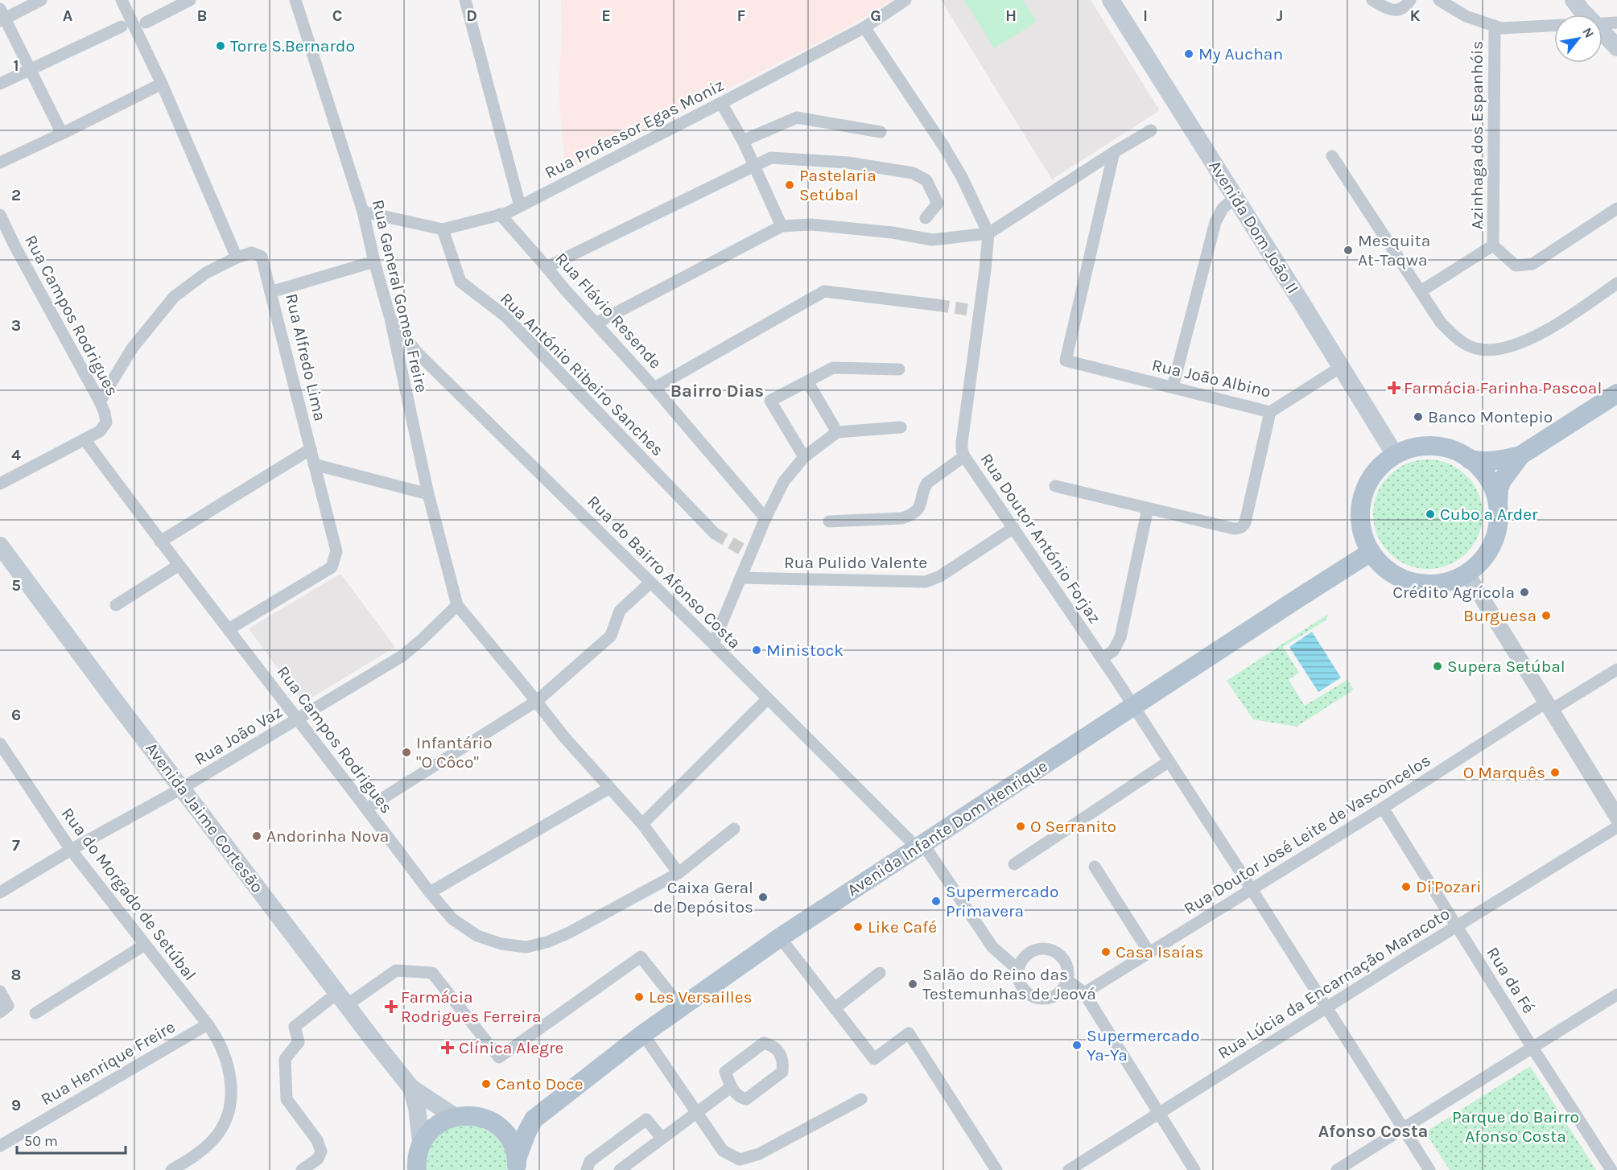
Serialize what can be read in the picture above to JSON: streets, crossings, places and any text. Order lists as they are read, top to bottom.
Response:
{
  "streets": {
    "main road": ["Avenida Dom João II", "Avenida Jaime Cortesão", "Avenida Infante Dom Henrique"],
    "street": [
      "Rua Professor Egas Moniz",
      "Azinhaga dos Espanhóis",
      "Rua General Gomes Freire",
      "Rua Flávio Resende",
      "Rua Campos Rodrigues",
      "Rua Alfredo Lima",
      "Rua António Ribeiro Sanches",
      "Rua João Albino",
      "Rua Doutor António Forjaz",
      "Rua Pulido Valente",
      "Rua do Bairro Afonso Costa",
      "Rua João Vaz",
      "Rua Doutor José Leite de Vasconcelos",
      "Rua do Morgado de Setúbal",
      "Rua da Fé",
      "Rua Lúcia da Encarnação Maracoto",
      "Rua Henrique Freire"
    ]
  },
  "crossings": [
    ["Rua Professor Egas Moniz", "Rua General Gomes Freire"],
    ["Rua Professor Egas Moniz", "Rua Flávio Resende"],
    ["Rua Professor Egas Moniz", "Rua António Ribeiro Sanches"],
    ["Avenida Dom João II", "Rua João Albino"],
    ["Avenida Dom João II", "Avenida Infante Dom Henrique"],
    ["Rua General Gomes Freire", "Rua Alfredo Lima"],
    ["Rua General Gomes Freire", "Rua do Bairro Afonso Costa"],
    ["Rua General Gomes Freire", "Rua João Vaz"],
    ["Rua Campos Rodrigues", "Rua Alfredo Lima"],
    ["Rua Campos Rodrigues", "Rua João Vaz"],
    ["Rua Doutor António Forjaz", "Rua Pulido Valente"],
    ["Rua Doutor António Forjaz", "Avenida Infante Dom Henrique"],
    ["Rua Doutor António Forjaz", "Rua Doutor José Leite de Vasconcelos"],
    ["Rua Doutor António Forjaz", "Rua Lúcia da Encarnação Maracoto"],
    ["Rua do Bairro Afonso Costa", "Avenida Infante Dom Henrique"],
    ["Rua João Vaz", "Avenida Jaime Cortesão"],
    ["Rua João Vaz", "Rua do Morgado de Setúbal"],
    ["Rua Doutor José Leite de Vasconcelos", "Rua da Fé"],
    ["Rua do Morgado de Setúbal", "Rua Henrique Freire"],
    ["Rua da Fé", "Rua Lúcia da Encarnação Maracoto"]
  ],
  "districts": ["Bairro Dias", "Afonso Costa"],
  "parks": ["Parque do Bairro Afonso Costa"],
  "places": {
    "other": [
      "Torre S.Bernardo",
      "My Auchan",
      "Pastelaria Setúbal",
      "Mesquita At-Taqwa",
      "Banco Montepio",
      "Cubo a Arder",
      "Crédito Agrícola",
      "Burguesa",
      "Ministock",
      "Supera Setúbal",
      "Infantário \"O Côco\"",
      "O Marquês",
      "O Serranito",
      "Andorinha Nova",
      "Di'Pozari",
      "Caixa Geral de Depósitos",
      "Supermercado Primavera",
      "Like Café",
      "Casa Isaías",
      "Salão do Reino das Testemunhas de Jeová",
      "Les Versailles",
      "Supermercado Ya-Ya",
      "Canto Doce"
    ],
    "health": ["Farmácia Farinha Pascoal", "Farmácia Rodrigues Ferreira", "Clínica Alegre"]
  },
  "scale_bar": "50 m",
  "north": "top right",
  "grid": {
    "columns": [
      "A",
      "B",
      "C",
      "D",
      "E",
      "F",
      "G",
      "H",
      "I",
      "J",
      "K"
    ],
    "rows": [
      "1",
      "2",
      "3",
      "4",
      "5",
      "6",
      "7",
      "8",
      "9"
    ]
  }
}
